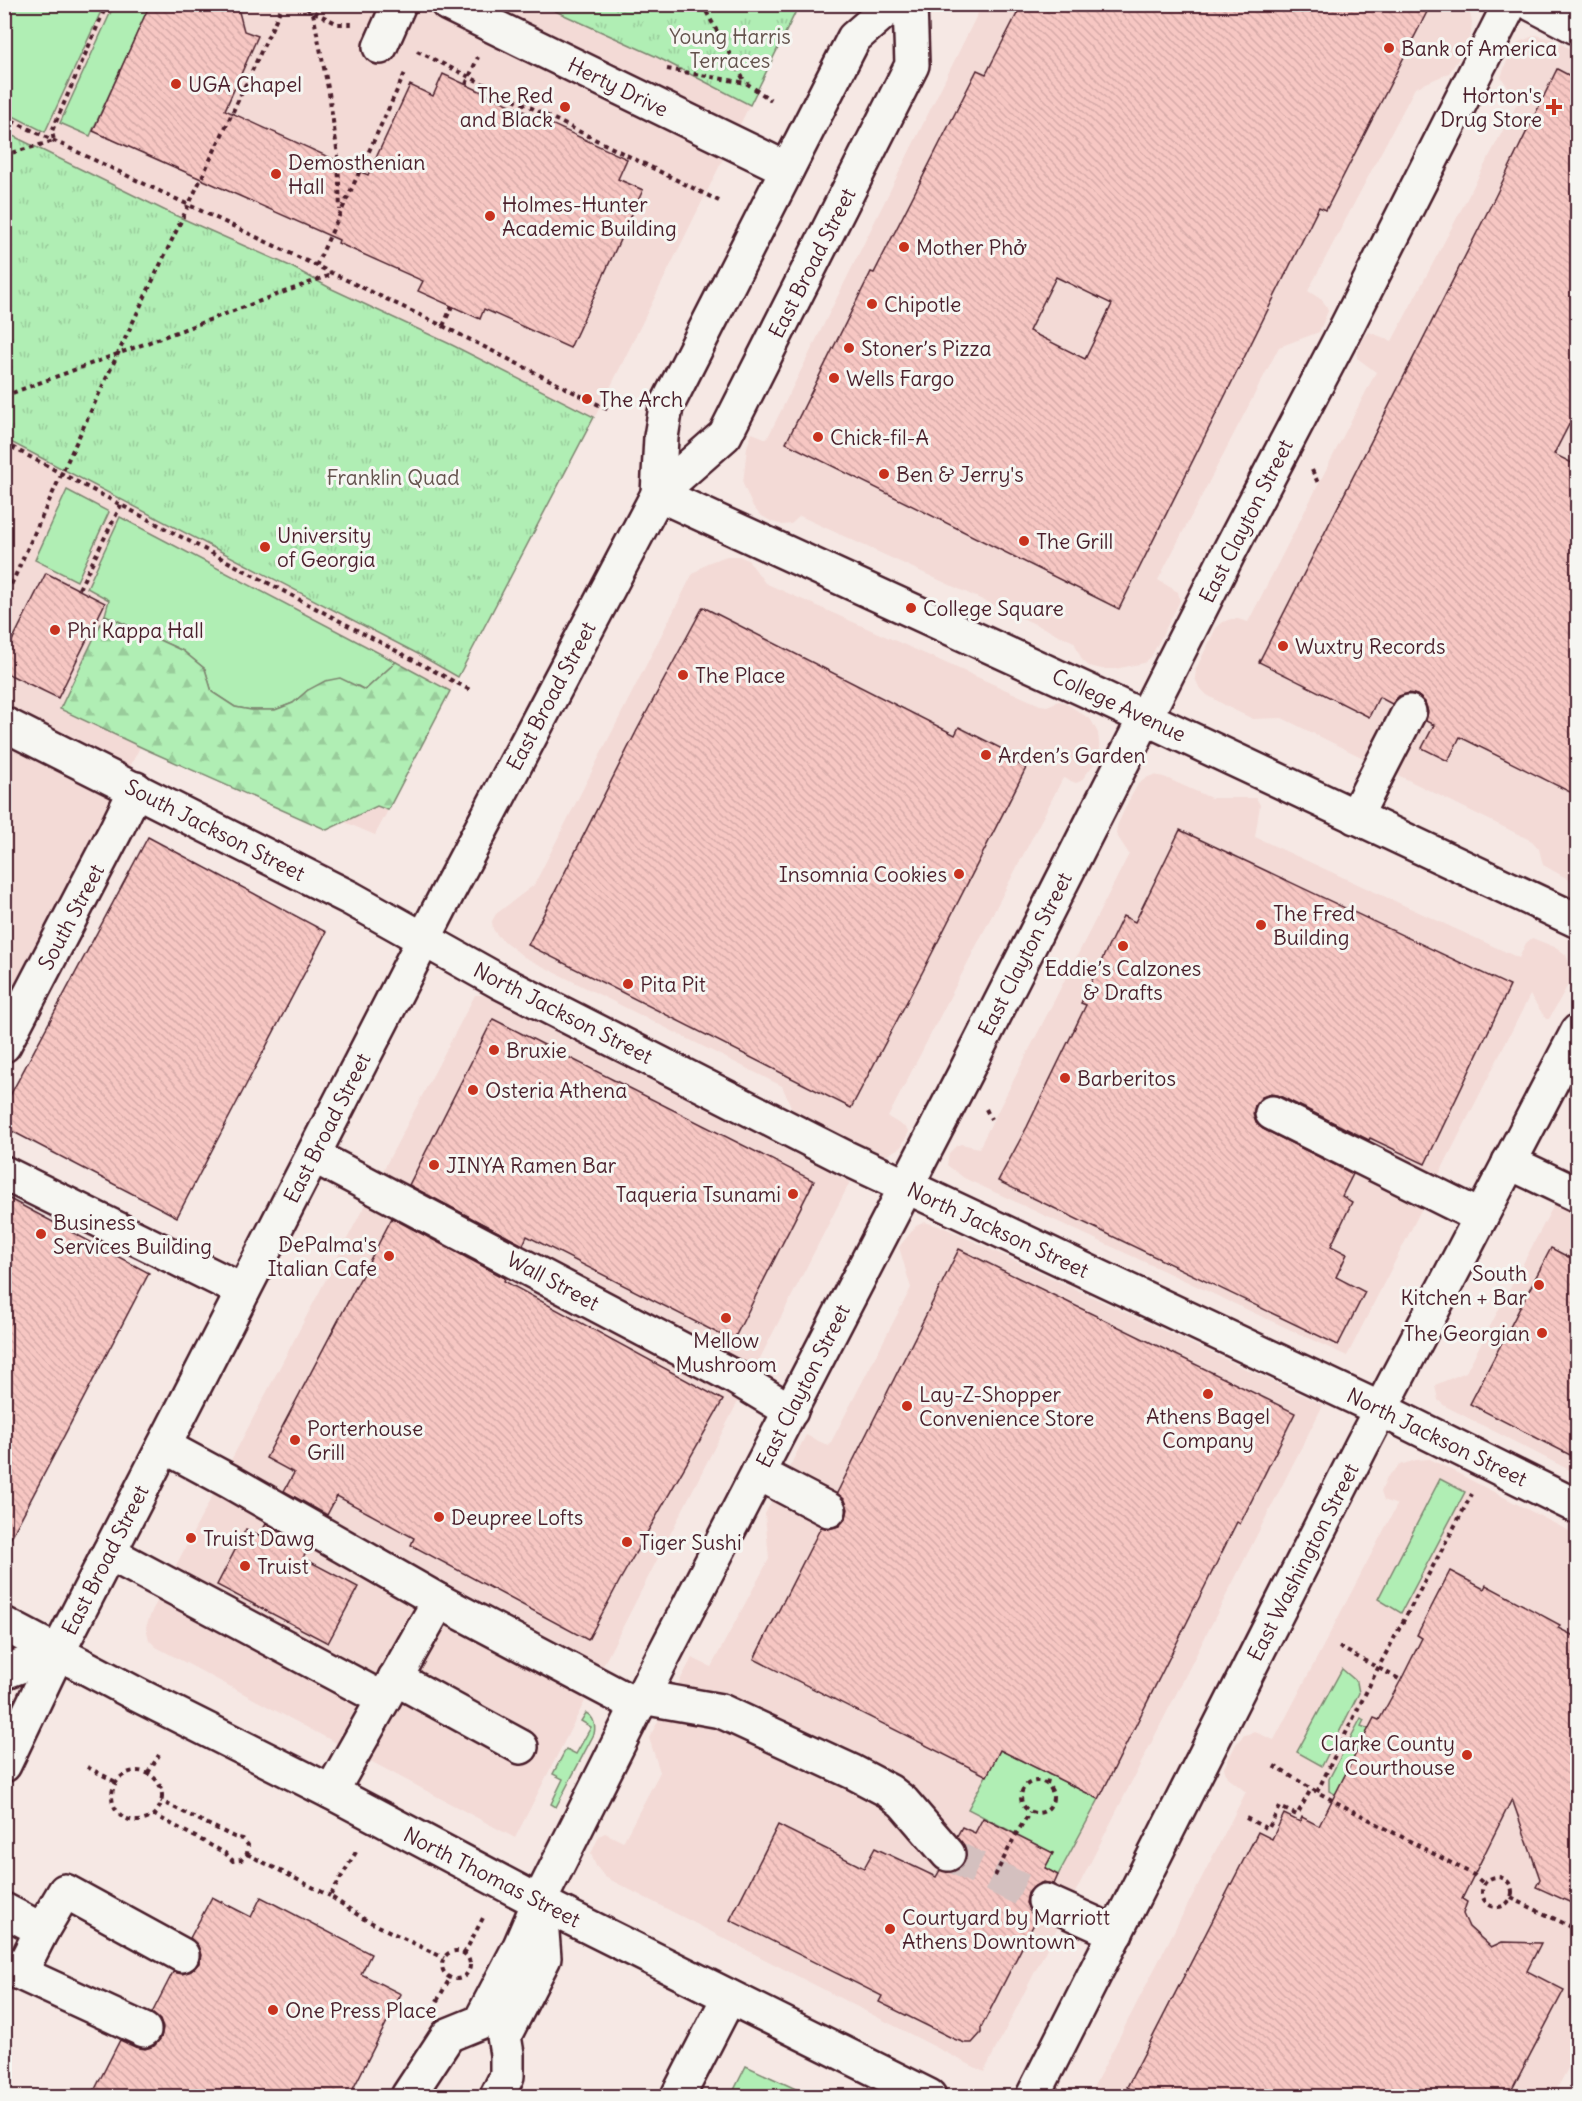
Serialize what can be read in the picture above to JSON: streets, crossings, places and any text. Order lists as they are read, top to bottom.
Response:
{
  "streets": {
    "street": [
      "Herty Drive",
      "East Broad Street",
      "East Clayton Street",
      "College Avenue",
      "South Jackson Street",
      "South Street",
      "North Jackson Street",
      "Wall Street",
      "East Washington Street",
      "North Thomas Street"
    ]
  },
  "crossings": [
    ["Herty Drive", "East Broad Street"],
    ["East Broad Street", "College Avenue"],
    ["East Broad Street", "South Jackson Street"],
    ["East Broad Street", "North Jackson Street"],
    ["East Broad Street", "Wall Street"],
    ["East Broad Street", "North Thomas Street"],
    ["East Clayton Street", "College Avenue"],
    ["East Clayton Street", "North Jackson Street"],
    ["East Clayton Street", "Wall Street"],
    ["East Clayton Street", "North Thomas Street"],
    ["South Jackson Street", "South Street"],
    ["South Jackson Street", "North Jackson Street"],
    ["North Jackson Street", "East Washington Street"]
  ],
  "parks": ["Young Harris Terraces", "Franklin Quad"],
  "places": {
    "other": [
      "Bank of America",
      "UGA Chapel",
      "The Red and Black",
      "Demosthenian Hall",
      "Holmes-Hunter Academic Building",
      "Mother Phở",
      "Chipotle",
      "Stoner’s Pizza",
      "Wells Fargo",
      "The Arch",
      "Chick-fil-A",
      "Ben & Jerry's",
      "The Grill",
      "University of Georgia",
      "College Square",
      "Phi Kappa Hall",
      "Wuxtry Records",
      "The Place",
      "Arden’s Garden",
      "Insomnia Cookies",
      "The Fred Building",
      "Eddie’s Calzones & Drafts",
      "Pita Pit",
      "Bruxie",
      "Barberitos",
      "Osteria Athena",
      "JINYA Ramen Bar",
      "Taqueria Tsunami",
      "Business Services Building",
      "DePalma's Italian Cafe",
      "South Kitchen + Bar",
      "Mellow Mushroom",
      "The Georgian",
      "Athens Bagel Company",
      "Lay-Z-Shopper Convenience Store",
      "Porterhouse Grill",
      "Deupree Lofts",
      "Truist Dawg",
      "Tiger Sushi",
      "Truist",
      "Clarke County Courthouse",
      "Courtyard by Marriott Athens Downtown",
      "One Press Place"
    ],
    "health": ["Horton's Drug Store"]
  }
}
